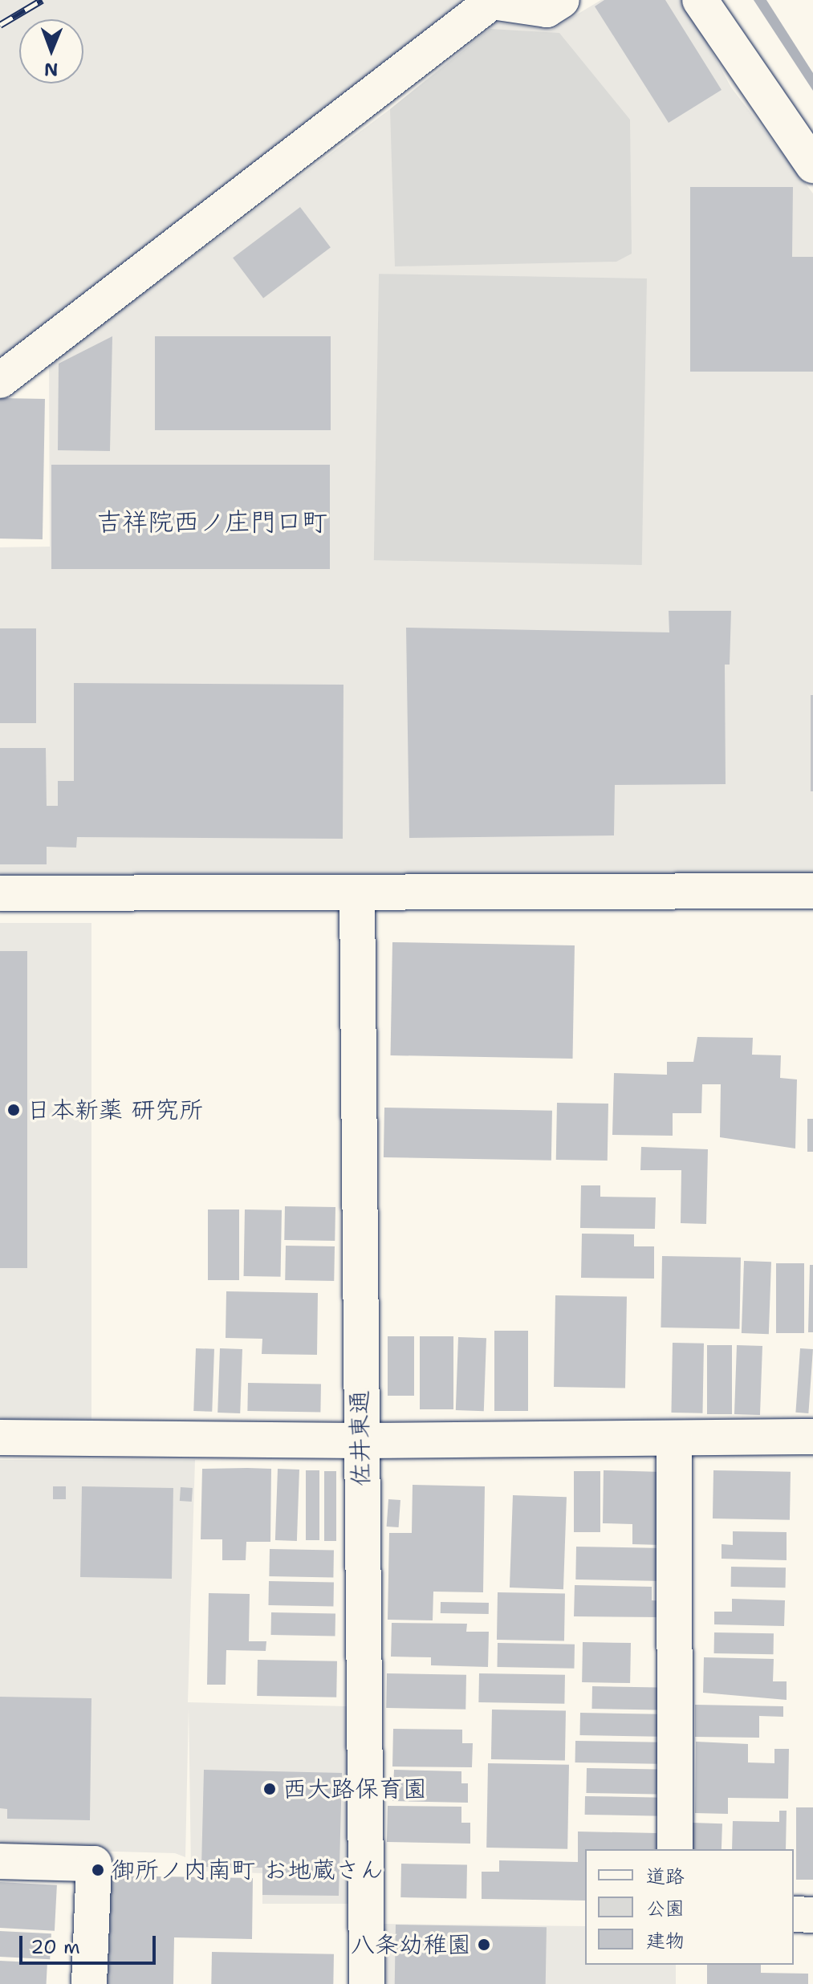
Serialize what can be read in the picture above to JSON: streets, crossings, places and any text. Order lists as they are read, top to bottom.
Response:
{
  "streets": {
    "street": ["佐井東通"]
  },
  "districts": ["吉祥院西ノ庄門口町"],
  "places": [
    "日本新薬 研究所",
    "西大路保育園",
    "御所ノ内南町 お地蔵さん",
    "八条幼稚園"
  ],
  "legend": ["道路", "公園", "建物"],
  "scale_bar": "20 m",
  "north": "bottom"
}
